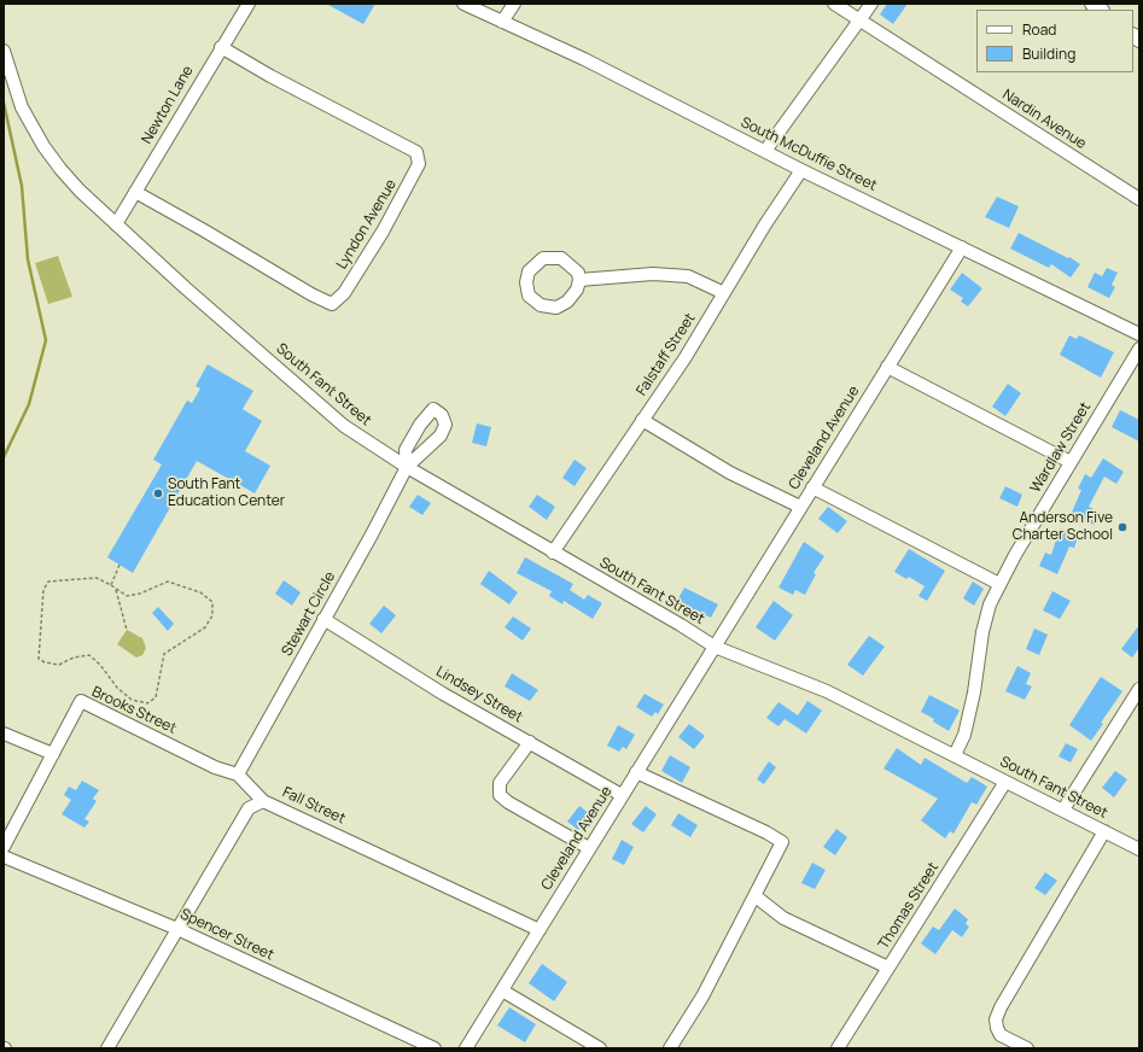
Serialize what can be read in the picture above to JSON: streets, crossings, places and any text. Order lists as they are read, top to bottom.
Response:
{
  "streets": {
    "street": [
      "Newton Lane",
      "Nardin Avenue",
      "South McDuffie Street",
      "Lyndon Avenue",
      "Falstaff Street",
      "South Fant Street",
      "Cleveland Avenue",
      "Wardlaw Street",
      "Stewart Circle",
      "Lindsey Street",
      "Brooks Street",
      "Fall Street",
      "Thomas Street",
      "Spencer Street"
    ]
  },
  "crossings": [
    ["Newton Lane", "Lyndon Avenue"],
    ["Newton Lane", "South Fant Street"],
    ["South McDuffie Street", "Falstaff Street"],
    ["South McDuffie Street", "Cleveland Avenue"],
    ["Falstaff Street", "South Fant Street"],
    ["South Fant Street", "Cleveland Avenue"],
    ["South Fant Street", "Wardlaw Street"],
    ["South Fant Street", "Stewart Circle"],
    ["South Fant Street", "Thomas Street"],
    ["Cleveland Avenue", "Lindsey Street"],
    ["Cleveland Avenue", "Fall Street"],
    ["Stewart Circle", "Lindsey Street"],
    ["Stewart Circle", "Brooks Street"],
    ["Brooks Street", "Fall Street"],
    ["Fall Street", "Spencer Street"]
  ],
  "places": ["South Fant Education Center", "Anderson Five Charter School"],
  "legend": ["Road", "Building"]
}
